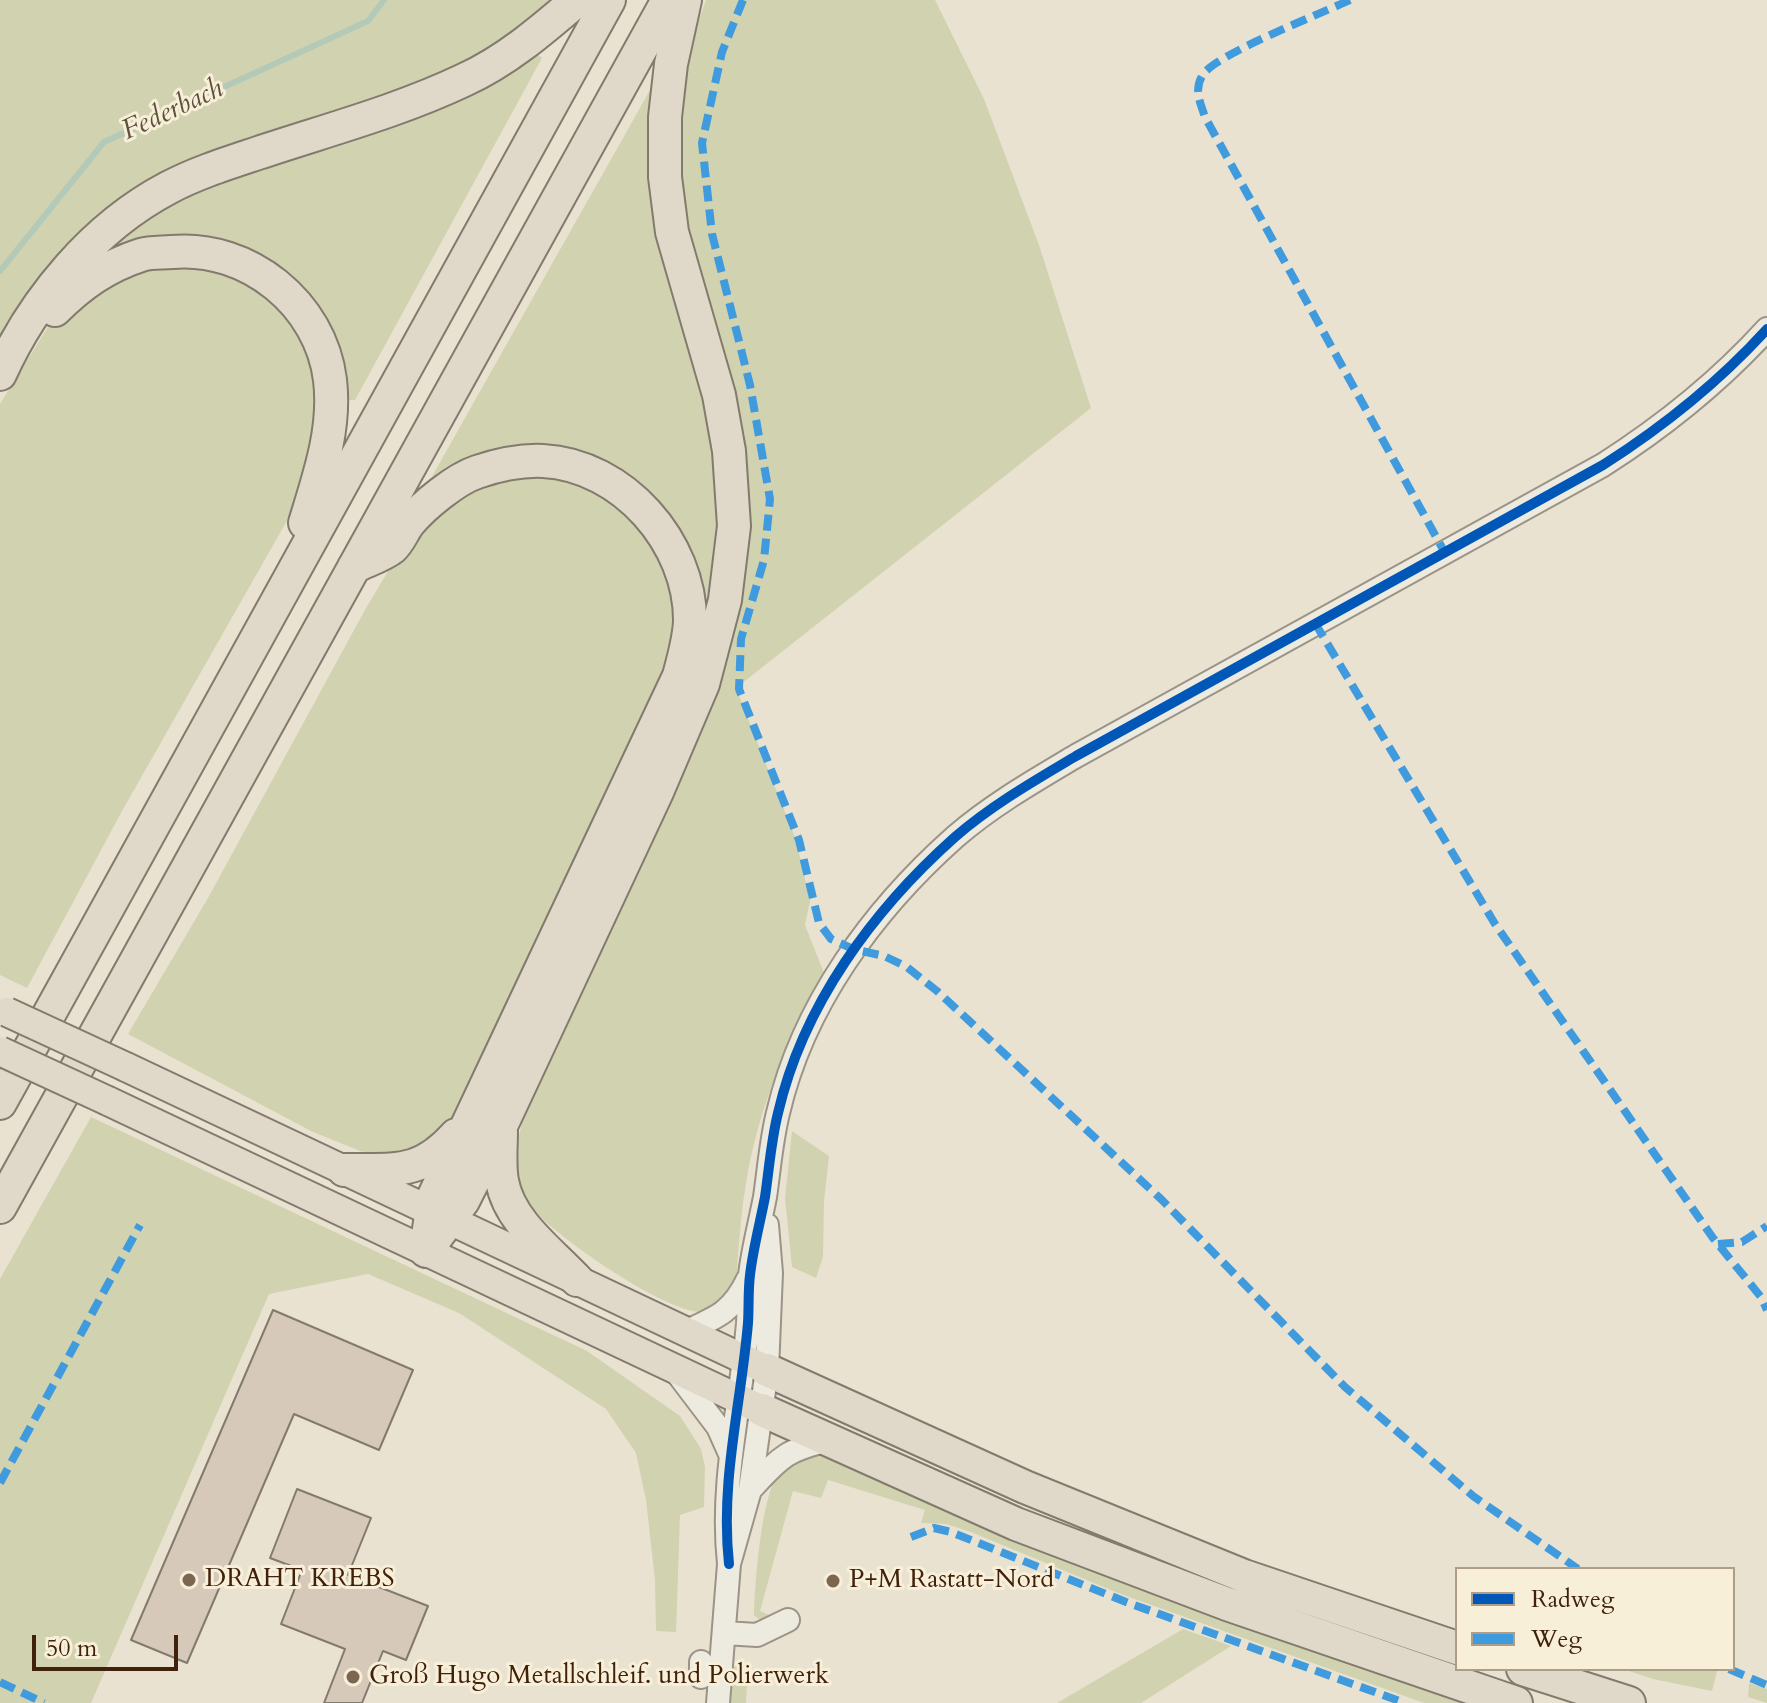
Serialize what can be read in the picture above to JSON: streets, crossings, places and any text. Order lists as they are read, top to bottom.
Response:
{
  "water": ["Federbach"],
  "places": ["DRAHT KREBS", "P+M Rastatt-Nord", "Groß Hugo Metallschleif. und Polierwerk"],
  "legend": ["Radweg", "Weg"],
  "scale_bar": "50 m"
}
